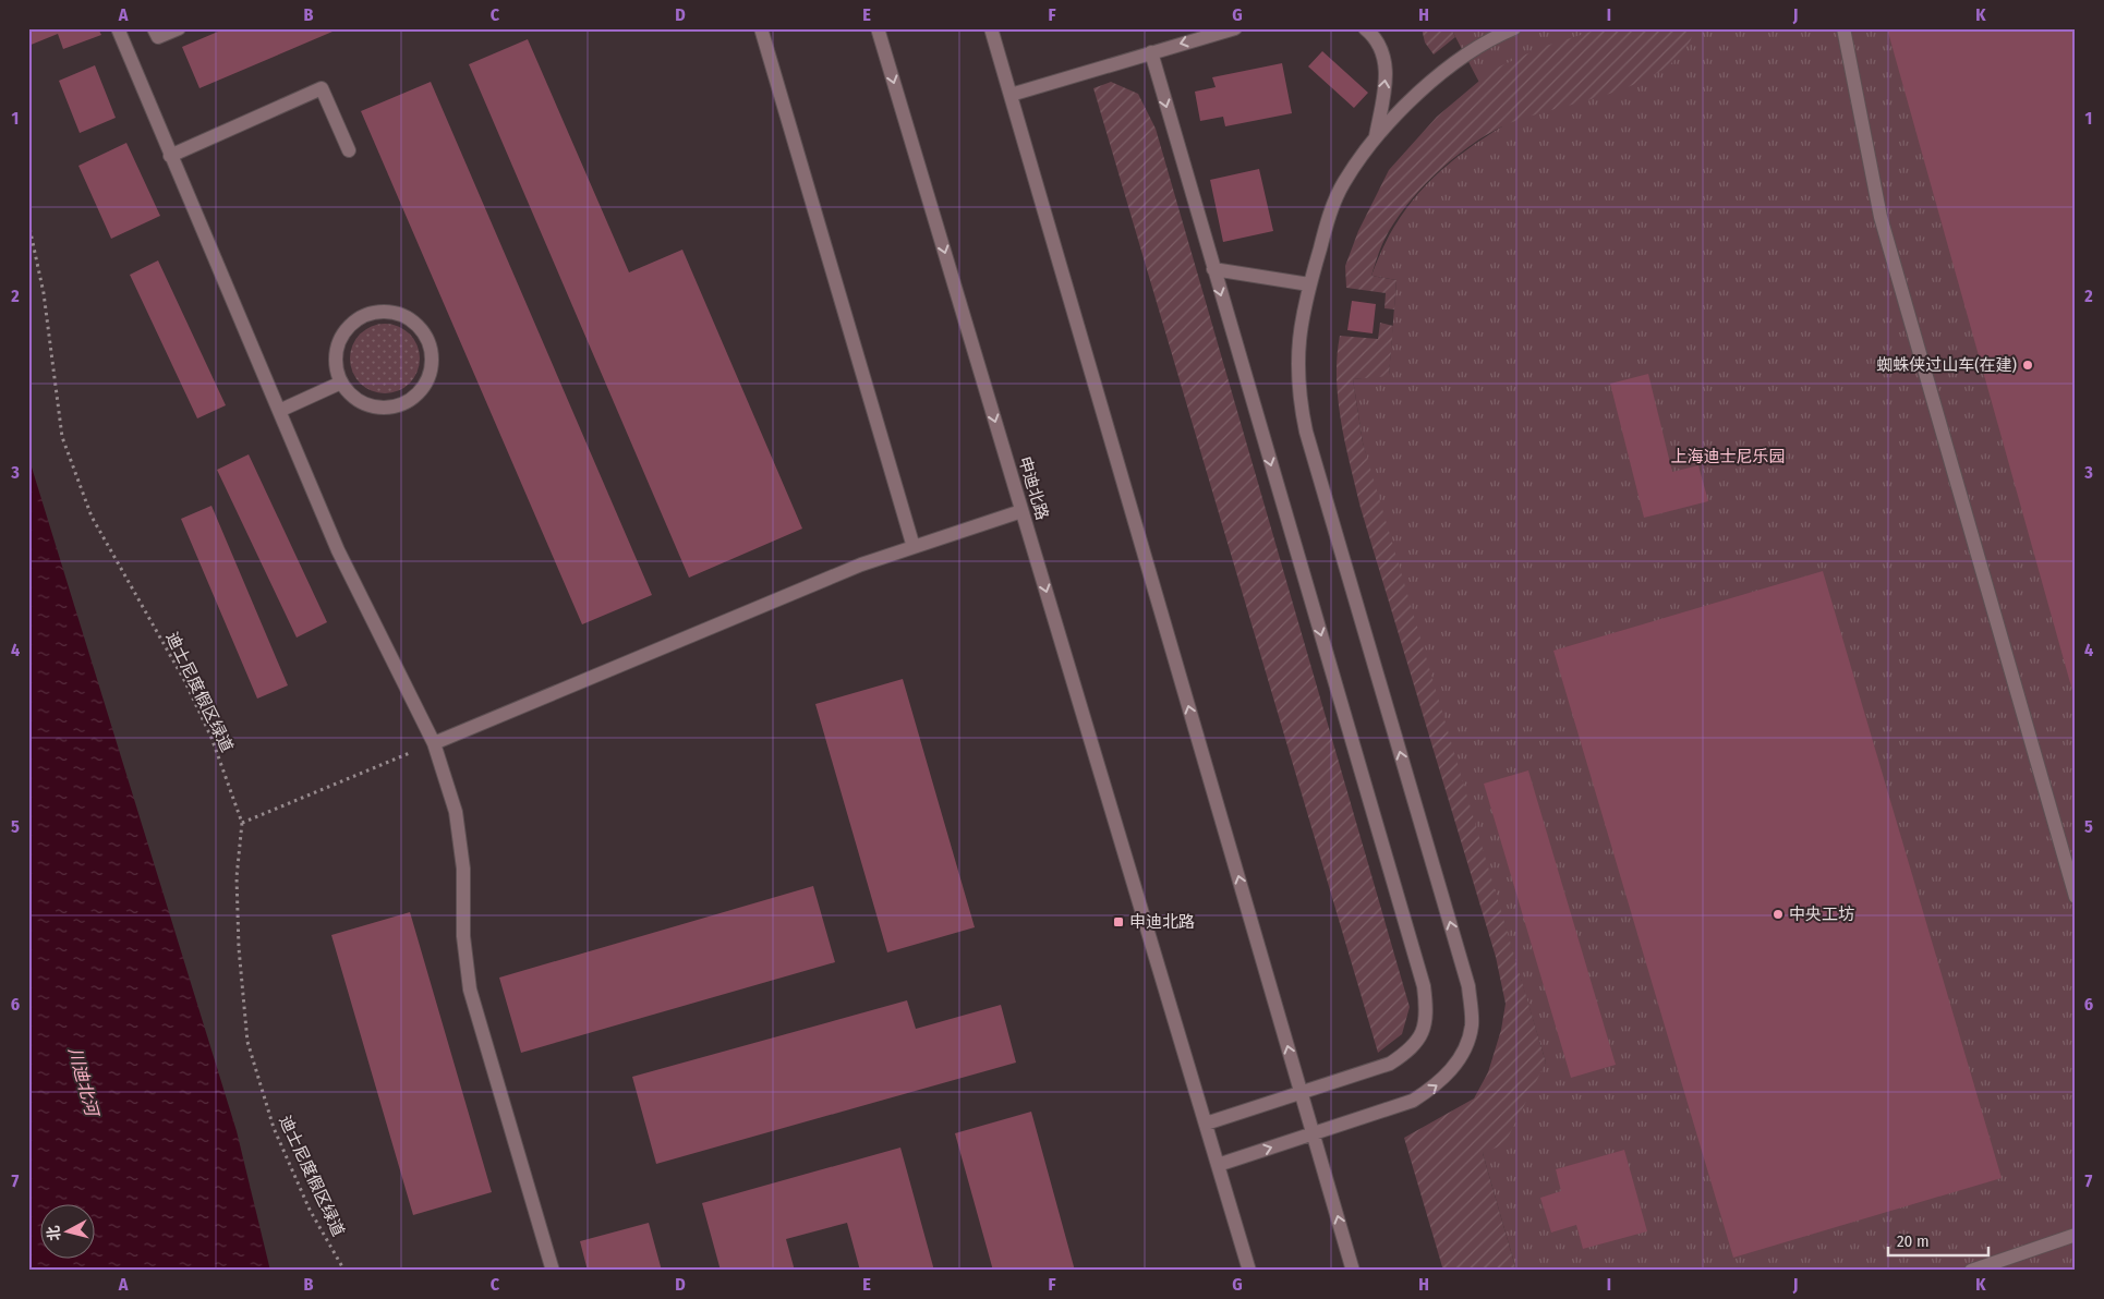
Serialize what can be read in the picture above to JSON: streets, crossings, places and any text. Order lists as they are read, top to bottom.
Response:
{
  "streets": {
    "street": ["申迪北路"],
    "path": ["迪士尼度假区绿道"]
  },
  "water": ["川迪北河"],
  "parks": ["上海迪士尼乐园"],
  "places": {
    "other": ["蜘蛛侠过山车(在建)", "中央工坊"],
    "transit": ["申迪北路"]
  },
  "scale_bar": "20 m",
  "north": "left",
  "grid": {
    "columns": [
      "A",
      "B",
      "C",
      "D",
      "E",
      "F",
      "G",
      "H",
      "I",
      "J",
      "K"
    ],
    "rows": [
      "1",
      "2",
      "3",
      "4",
      "5",
      "6",
      "7"
    ]
  }
}
